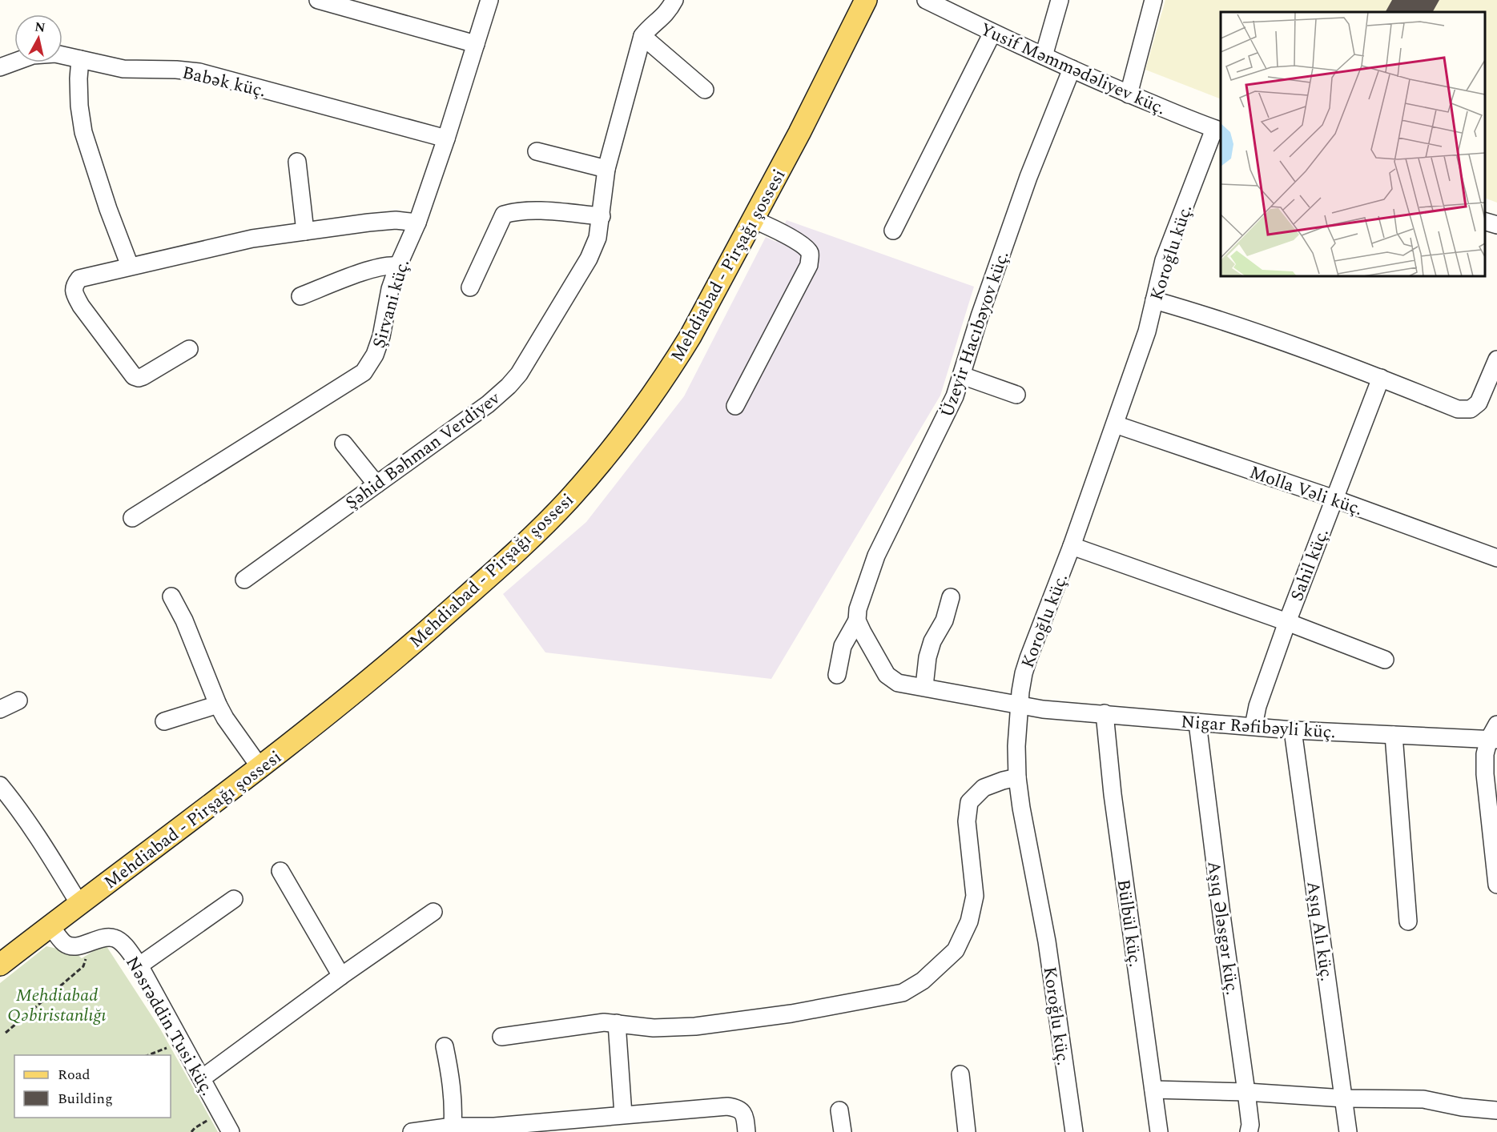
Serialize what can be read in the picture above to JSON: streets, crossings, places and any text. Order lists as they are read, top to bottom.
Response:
{
  "streets": {
    "main road": ["Mehdiabad - Pirşağı şossesi"],
    "street": [
      "Yusif Məmmədəliyev küç.",
      "Babək küç.",
      "Koroğlu küç.",
      "Şirvani küç.",
      "Üzeyir Hacıbəyov küç.",
      "Şəhid Bəhman Verdiyev",
      "Molla Vəli küç.",
      "Sahil küç.",
      "Nigar Rəfibəyli küç.",
      "Bülbül küç.",
      "Aşıq Ələsgər küç.",
      "Aşıq Alı küç.",
      "Nəsrəddin Tusi küç."
    ]
  },
  "crossings": [
    ["Yusif Məmmədəliyev küç.", "Koroğlu küç."],
    ["Yusif Məmmədəliyev küç.", "Üzeyir Hacıbəyov küç."],
    ["Babək küç.", "Şirvani küç."],
    ["Koroğlu küç.", "Molla Vəli küç."],
    ["Koroğlu küç.", "Nigar Rəfibəyli küç."],
    ["Üzeyir Hacıbəyov küç.", "Nigar Rəfibəyli küç."],
    ["Molla Vəli küç.", "Sahil küç."],
    ["Sahil küç.", "Nigar Rəfibəyli küç."],
    ["Nigar Rəfibəyli küç.", "Bülbül küç."],
    ["Nigar Rəfibəyli küç.", "Aşıq Ələsgər küç."],
    ["Nigar Rəfibəyli küç.", "Aşıq Alı küç."]
  ],
  "parks": ["Mehdiabad Qəbiristanlığı"],
  "legend": ["Road", "Building"],
  "north": "top"
}
